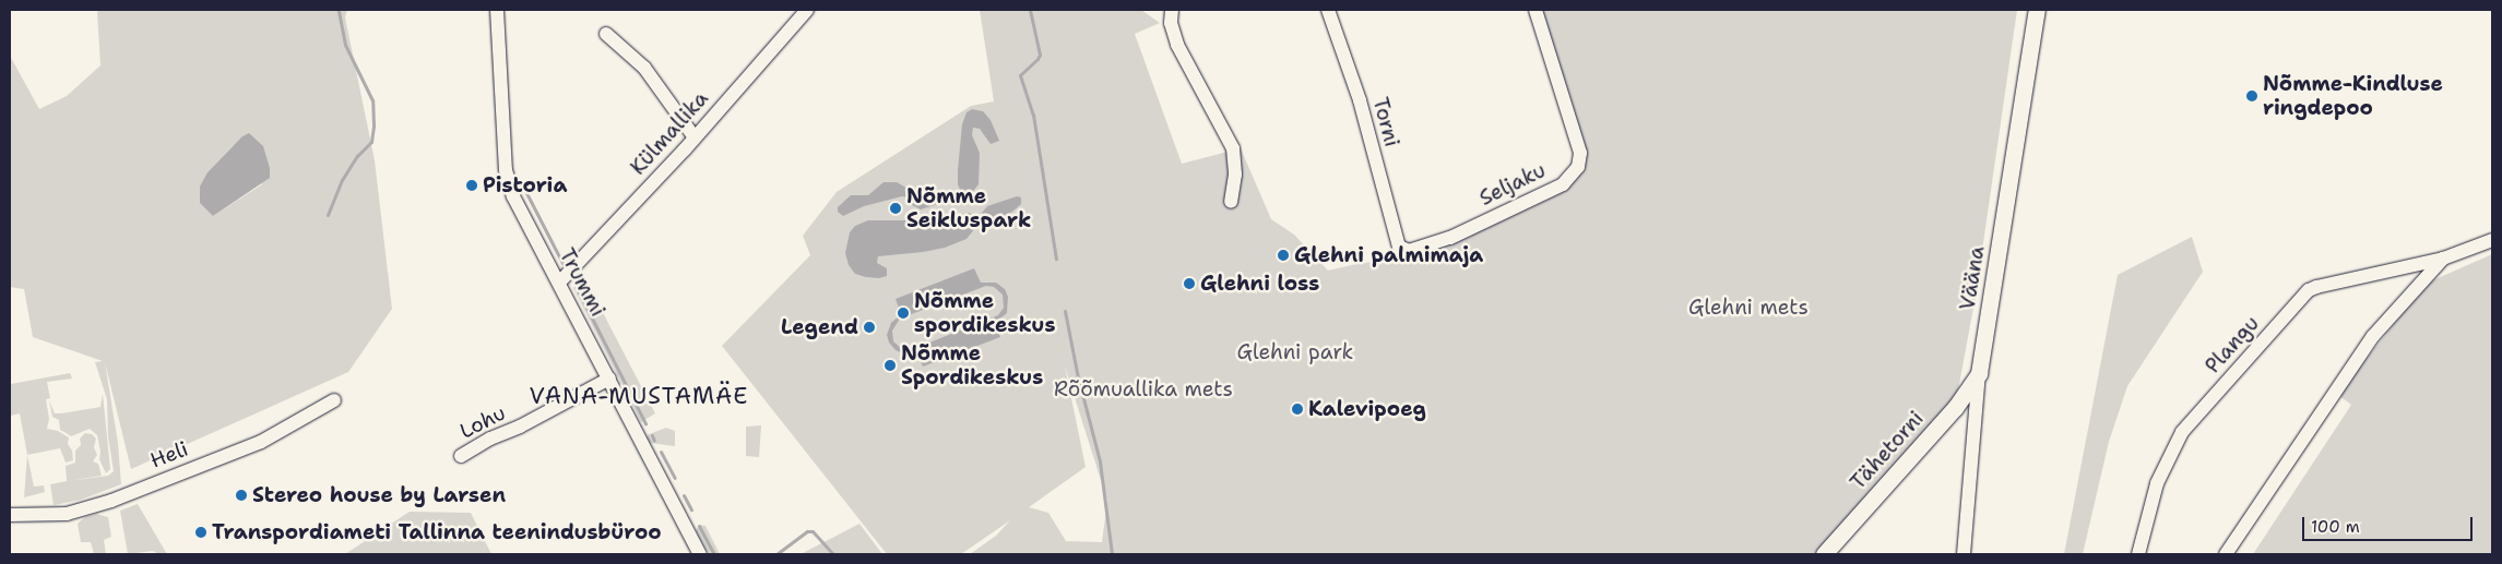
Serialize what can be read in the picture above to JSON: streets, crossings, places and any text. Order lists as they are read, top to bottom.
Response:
{
  "streets": {
    "street": [
      "Torni",
      "Külmallika",
      "Seljaku",
      "Vääna",
      "Trummi",
      "Plangu",
      "Lohu",
      "Tähetorni",
      "Heli"
    ]
  },
  "crossings": [
    ["Torni", "Seljaku"],
    ["Külmallika", "Trummi"],
    ["Vääna", "Tähetorni"],
    ["Trummi", "Lohu"]
  ],
  "districts": ["VANA-MUSTAMÄE"],
  "parks": ["Glehni mets", "Glehni park", "Rõõmuallika mets"],
  "places": [
    "Nõmme-Kindluse ringdepoo",
    "Pistoria",
    "Nõmme Seikluspark",
    "Glehni palmimaja",
    "Glehni loss",
    "Nõmme spordikeskus",
    "Legend",
    "Nõmme Spordikeskus",
    "Kalevipoeg",
    "Stereo house by Larsen",
    "Transpordiameti Tallinna teenindusbüroo"
  ],
  "scale_bar": "100 m"
}
